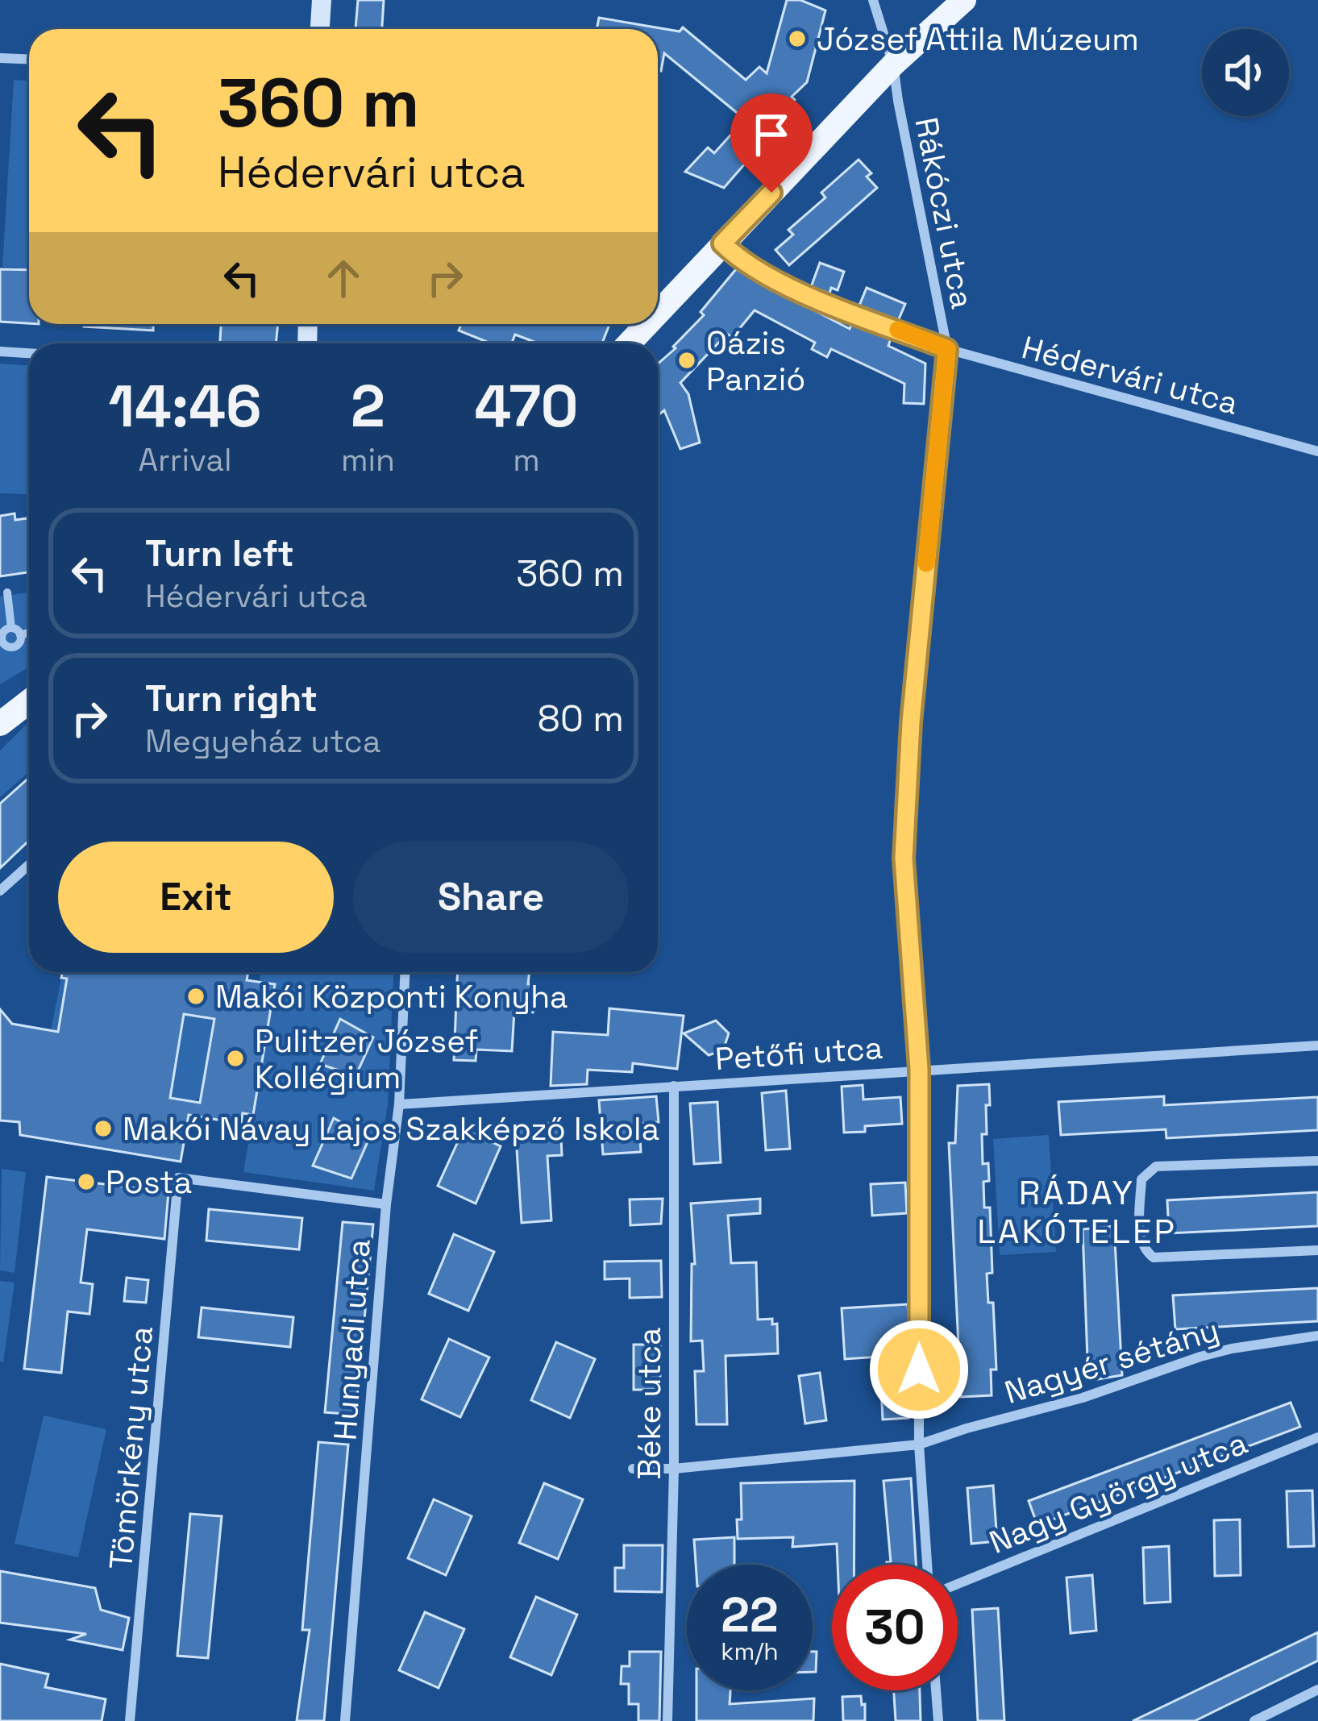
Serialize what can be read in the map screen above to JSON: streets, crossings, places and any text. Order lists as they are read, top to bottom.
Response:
{
  "streets": {
    "street": [
      "Rákóczi utca",
      "Hédervári utca",
      "Petőfi utca",
      "Hunyadi utca",
      "Nagyér sétány",
      "Béke utca",
      "Tömörkény utca",
      "Nagy György utca"
    ]
  },
  "crossings": [
    ["Rákóczi utca", "Hédervári utca"],
    ["Rákóczi utca", "Petőfi utca"],
    ["Rákóczi utca", "Nagyér sétány"],
    ["Petőfi utca", "Hunyadi utca"],
    ["Petőfi utca", "Béke utca"],
    ["Hunyadi utca", "Tömörkény utca"],
    ["Nagyér sétány", "Béke utca"]
  ],
  "districts": ["RÁDAY LAKÓTELEP"],
  "places": [
    "József Attila Múzeum",
    "Oázis Panzió",
    "Makói Központi Konyha",
    "Pulitzer József Kollégium",
    "Makói Návay Lajos Szakképző Iskola",
    "Posta"
  ],
  "page": {
    "turn": ["360 m", "Hédervári utca"],
    "eta": [
      "14:46",
      "Arrival",
      "2",
      "min",
      "470",
      "m"
    ],
    "list": [
      {
        "name": "Turn left",
        "note": "Hédervári utca",
        "value": "360 m"
      },
      {
        "name": "Turn right",
        "note": "Megyeház utca",
        "value": "80 m"
      }
    ],
    "buttons": ["Exit", "Share"],
    "speed": "22 km/h",
    "limit": "30"
  }
}
